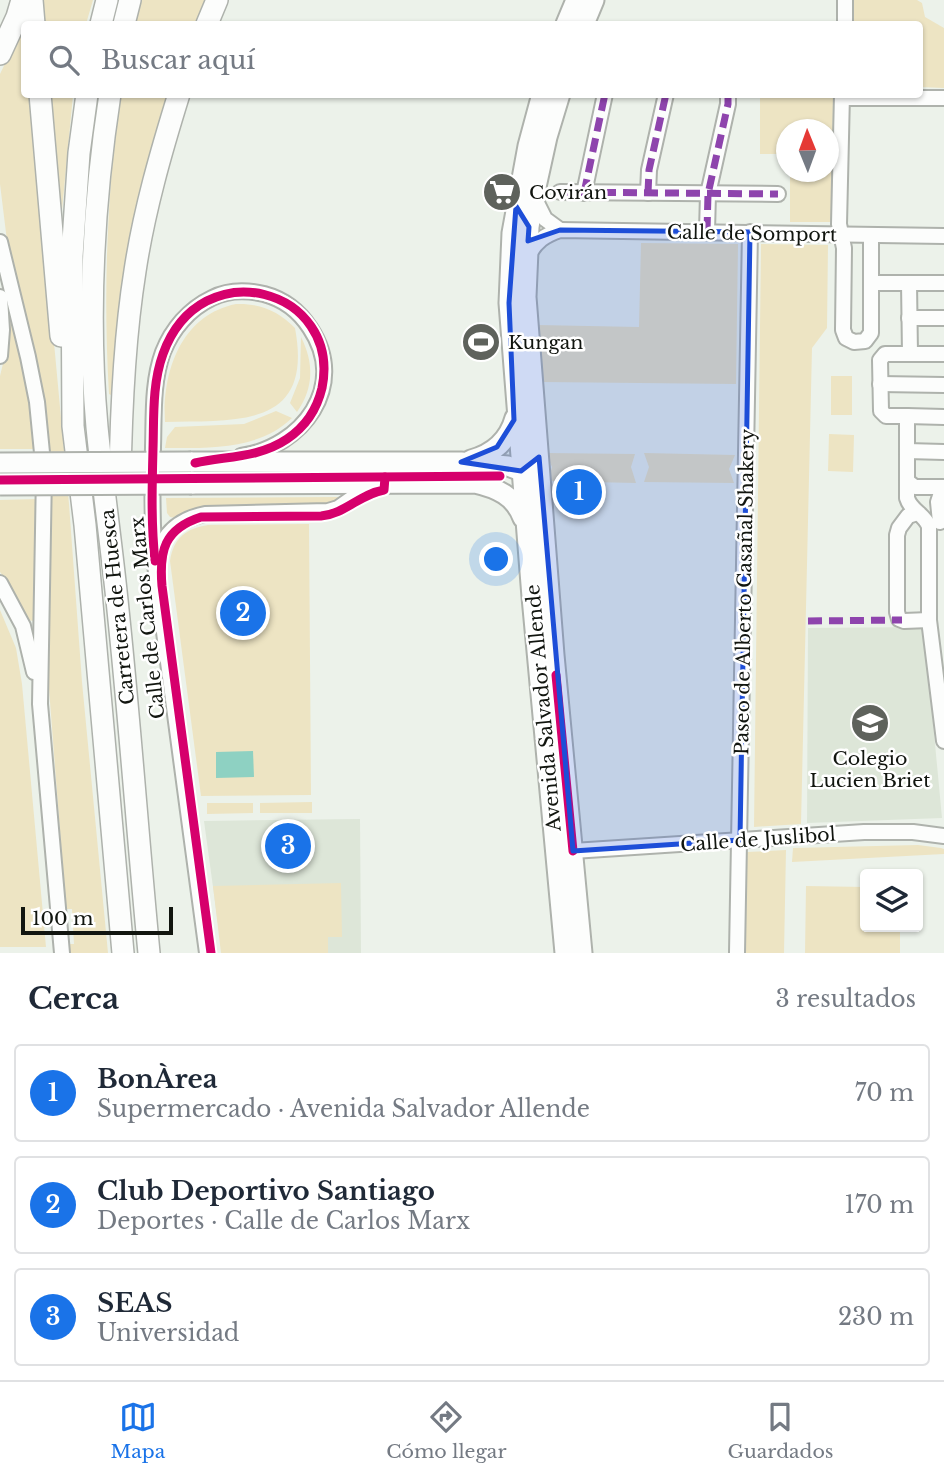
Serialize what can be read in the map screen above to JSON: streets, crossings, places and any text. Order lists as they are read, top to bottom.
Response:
{
  "streets": {
    "highway": ["Carretera de Huesca"],
    "main road": ["Avenida Salvador Allende"],
    "street": [
      "Calle de Somport",
      "Paseo de Alberto Casañal Shakery",
      "Calle de Carlos Marx",
      "Calle de Juslibol"
    ]
  },
  "crossings": [
    ["Calle de Somport", "Paseo de Alberto Casañal Shakery"],
    ["Paseo de Alberto Casañal Shakery", "Calle de Juslibol"],
    ["Avenida Salvador Allende", "Calle de Juslibol"]
  ],
  "places": {
    "supermarket": ["Covirán"],
    "sports": ["Kungan"],
    "school or university": ["Colegio Lucien Briet"]
  },
  "scale_bar": "100 m",
  "north": "top",
  "page": {
    "search": "Buscar aquí",
    "pins": ["1", "2", "3"],
    "scale": "100 m",
    "heading": ["Cerca", "3 resultados"],
    "list": [
      {
        "mark": "1",
        "name": "BonÀrea",
        "note": "Supermercado · Avenida Salvador Allende",
        "value": "70 m"
      },
      {
        "mark": "2",
        "name": "Club Deportivo Santiago",
        "note": "Deportes · Calle de Carlos Marx",
        "value": "170 m"
      },
      {
        "mark": "3",
        "name": "SEAS",
        "note": "Universidad",
        "value": "230 m"
      }
    ],
    "nav": ["Mapa", "Cómo llegar", "Guardados"]
  }
}
